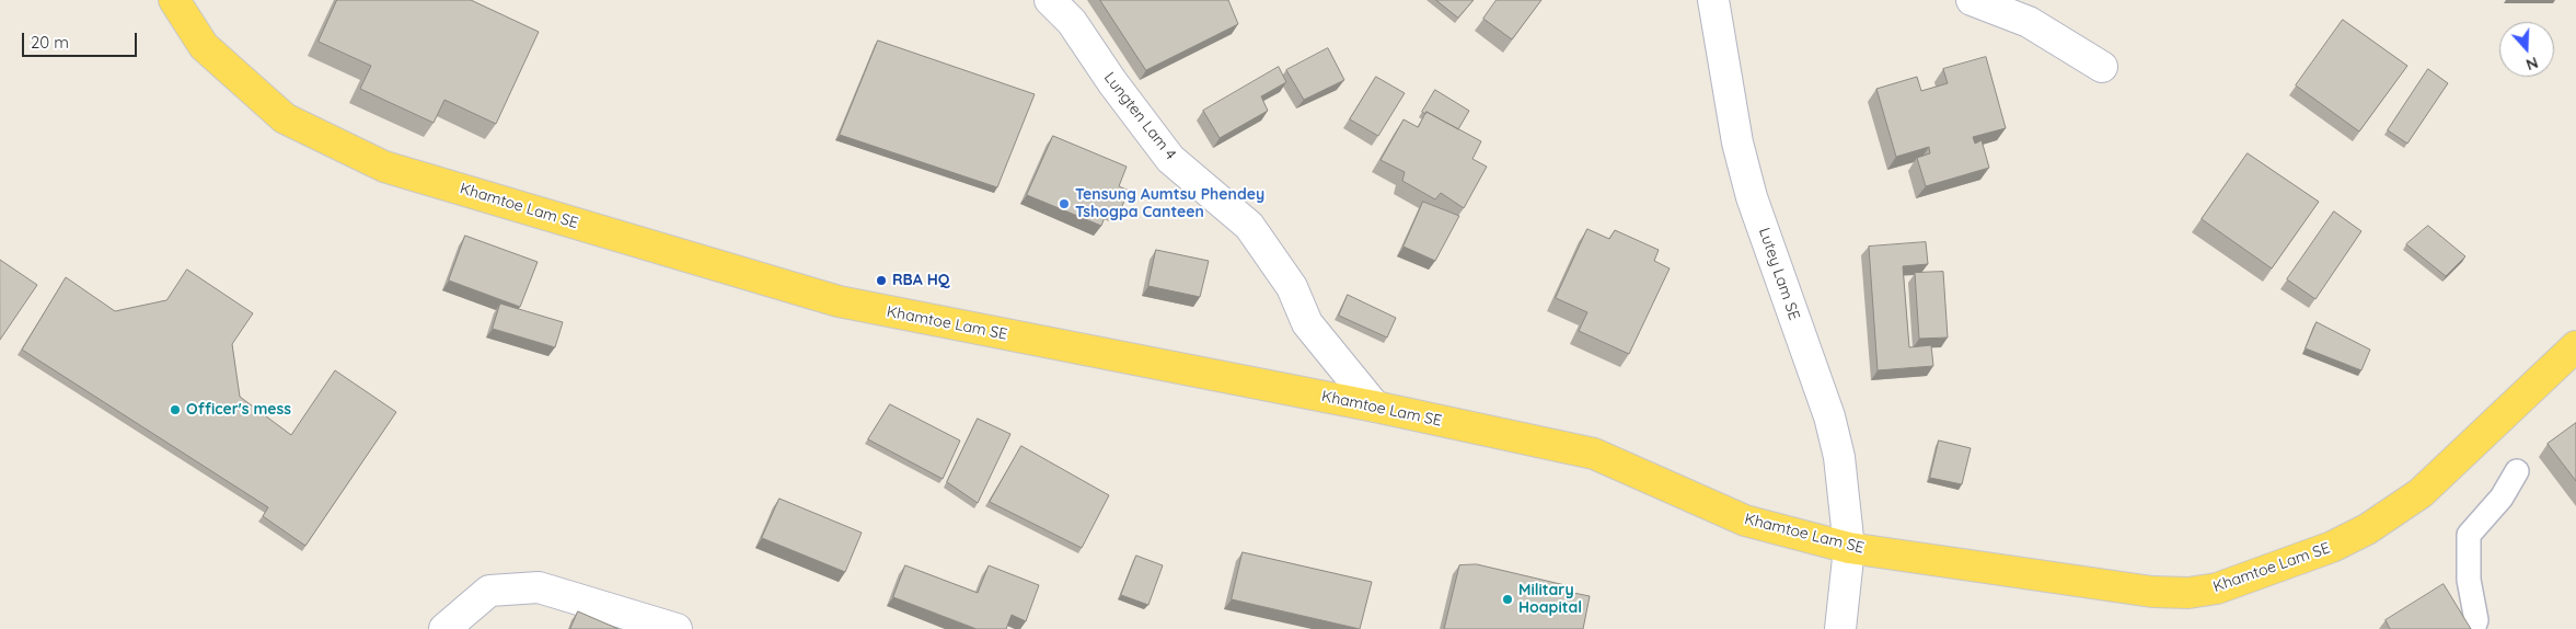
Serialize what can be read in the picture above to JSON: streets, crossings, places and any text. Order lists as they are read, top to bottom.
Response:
{
  "streets": {
    "main road": ["Khamtoe Lam SE"],
    "street": ["Lungten Lam 4", "Lutey Lam SE"]
  },
  "crossings": [
    ["Lungten Lam 4", "Khamtoe Lam SE"],
    ["Khamtoe Lam SE", "Lutey Lam SE"]
  ],
  "places": [
    "Tensung Aumtsu Phendey Tshogpa Canteen",
    "RBA HQ",
    "Officer's mess",
    "Military Hoapital"
  ],
  "scale_bar": "20 m",
  "north": "bottom"
}
